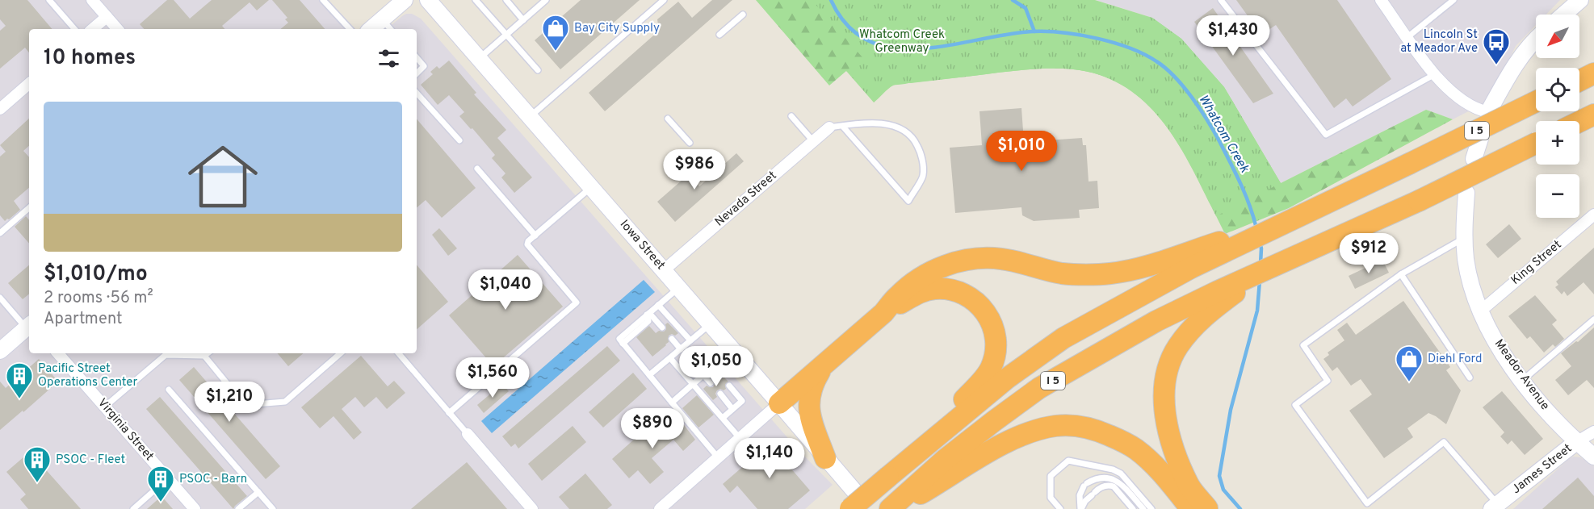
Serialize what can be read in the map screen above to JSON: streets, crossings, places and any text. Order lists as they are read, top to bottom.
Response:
{
  "streets": {
    "highway": ["I 5"],
    "main road": ["Iowa Street", "Meador Avenue", "James Street"],
    "street": ["Nevada Street", "King Street", "Virginia Street"]
  },
  "crossings": [
    ["I 5", "Iowa Street"],
    ["Nevada Street", "Iowa Street"],
    ["King Street", "Meador Avenue"],
    ["Meador Avenue", "James Street"]
  ],
  "water": ["Whatcom Creek"],
  "parks": ["Whatcom Creek Greenway"],
  "places": {
    "shop": ["Bay City Supply", "Diehl Ford"],
    "bus stop": ["Lincoln St at Meador Ave"],
    "building": ["Pacific Street Operations Center", "PSOC - Fleet", "PSOC - Barn"]
  },
  "north": "bottom left",
  "page": {
    "map_buttons": ["+", "−"],
    "price": [
      "$1,430",
      "$1,010",
      "$986",
      "$912",
      "$1,040",
      "$1,050",
      "$1,560",
      "$1,210",
      "$890",
      "$1,140"
    ],
    "heading": "10 homes",
    "list": [
      {
        "name": "$1,010/mo",
        "note": "2 rooms · 56 m² · Apartment"
      }
    ]
  }
}
